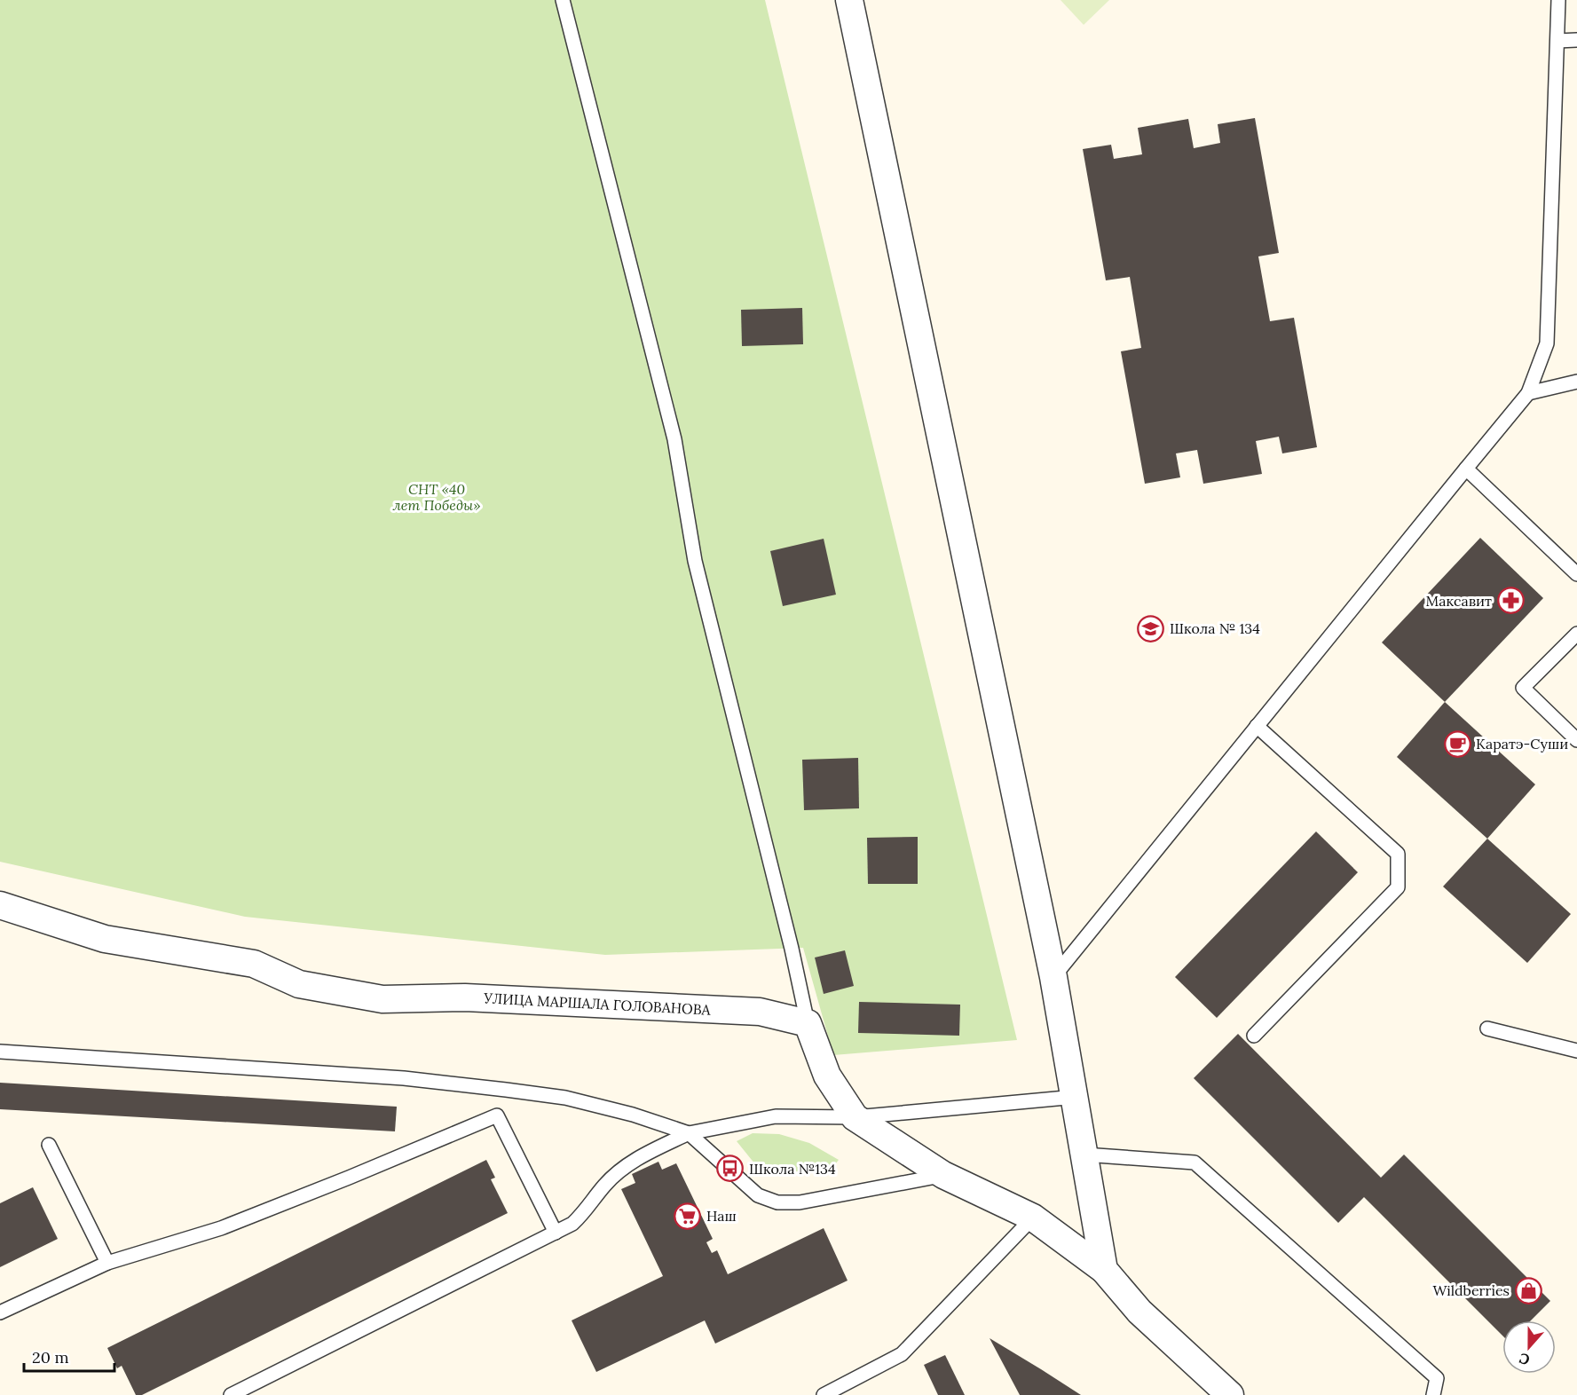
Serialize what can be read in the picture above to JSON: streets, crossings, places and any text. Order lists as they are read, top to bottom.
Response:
{
  "streets": {
    "street": ["УЛИЦА МАРШАЛА ГОЛОВАНОВА"]
  },
  "parks": ["СНТ «40 лет Победы»"],
  "places": {
    "pharmacy": ["Максавит"],
    "school or university": ["Школа № 134"],
    "cafe": ["Каратэ-Суши"],
    "bus stop": ["Школа №134"],
    "supermarket": ["Наш"],
    "shop": ["Wildberries"]
  },
  "scale_bar": "20 m",
  "north": "bottom"
}
